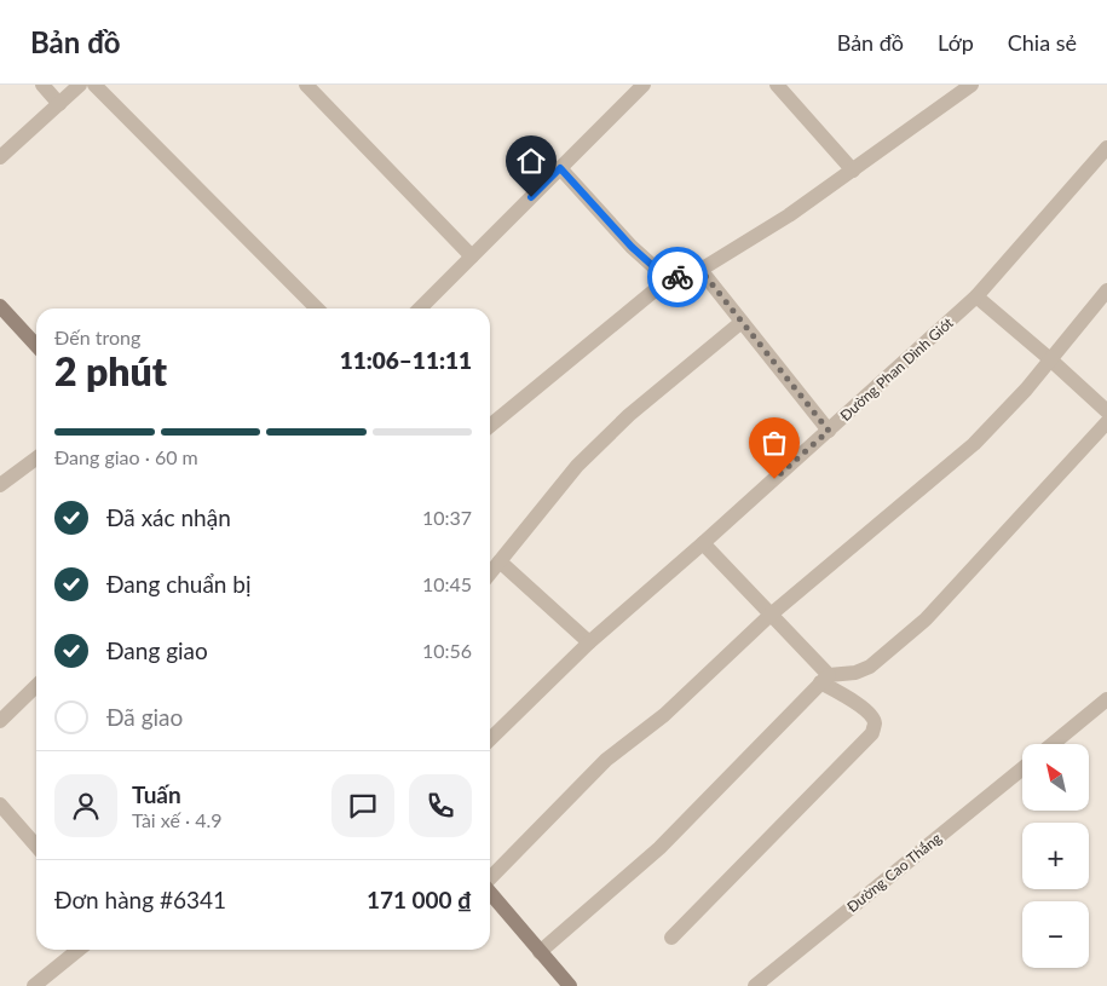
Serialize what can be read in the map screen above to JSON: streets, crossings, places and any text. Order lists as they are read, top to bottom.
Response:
{
  "streets": {
    "street": ["Đường Phan Dình Giót", "Đường Cao Thắng"]
  },
  "north": "top left",
  "page": {
    "header": "Bản đồ",
    "nav": ["Bản đồ", "Lớp", "Chia sẻ"],
    "heading": ["2 phút", "Đến trong", "11:06–11:11"],
    "panel": [
      "Tuấn",
      "Tài xế · 4.9",
      "Đơn hàng #6341",
      "171 000 ₫"
    ],
    "bar": "Đang giao · 60 m",
    "list": [
      ["Đã xác nhận", "10:37"],
      ["Đang chuẩn bị", "10:45"],
      ["Đang giao", "10:56"],
      "Đã giao"
    ],
    "map_buttons": ["+", "−"]
  }
}
